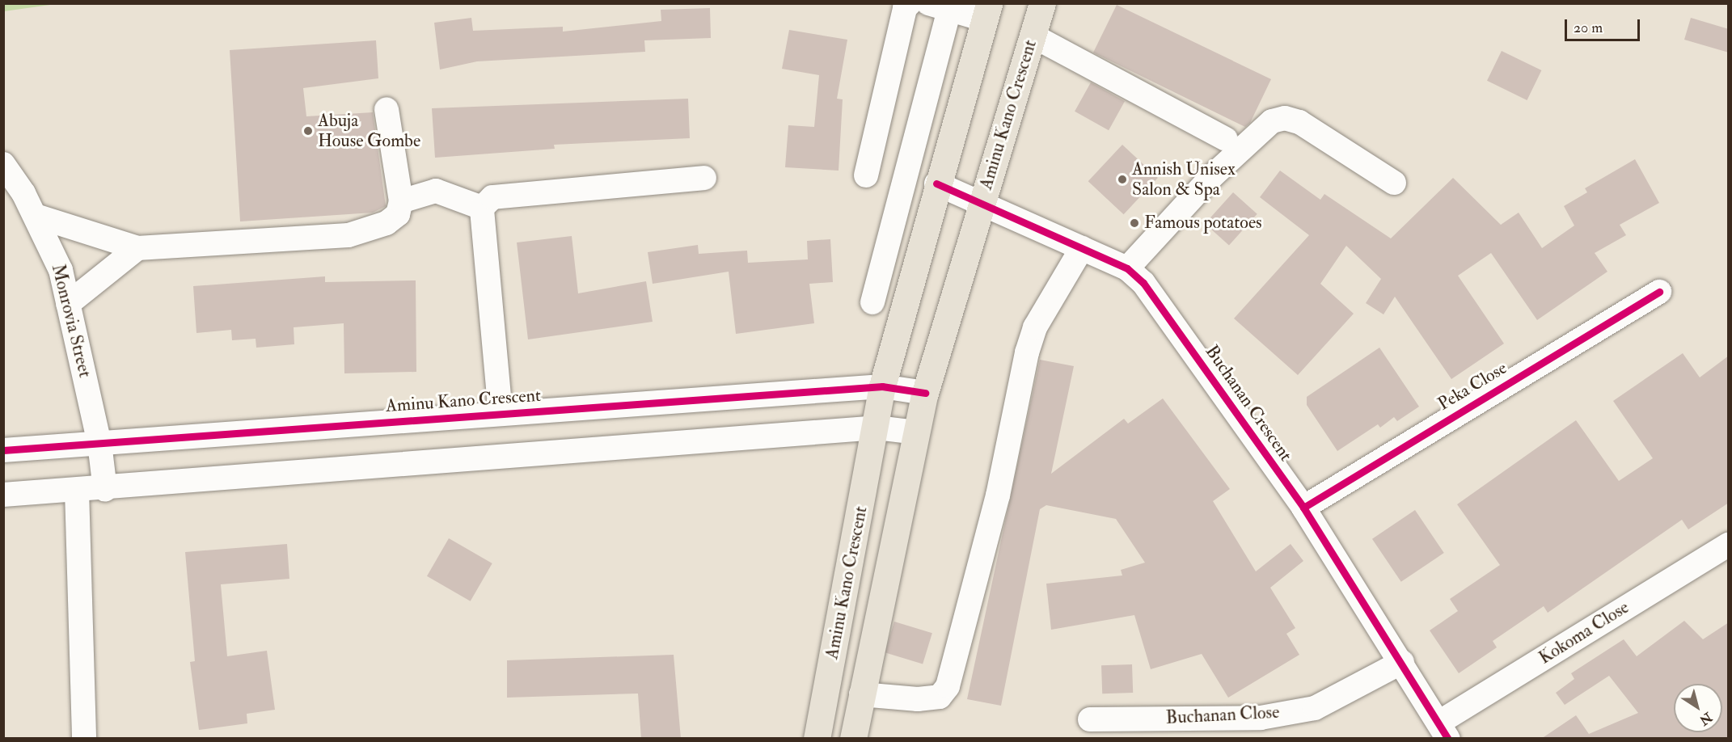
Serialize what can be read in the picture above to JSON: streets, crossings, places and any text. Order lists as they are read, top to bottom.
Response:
{
  "streets": {
    "main road": ["Aminu Kano Crescent"],
    "street": [
      "Monrovia Street",
      "Peka Close",
      "Buchanan Crescent",
      "Kokoma Close",
      "Buchanan Close"
    ]
  },
  "crossings": [
    ["Aminu Kano Crescent", "Monrovia Street"],
    ["Aminu Kano Crescent", "Buchanan Crescent"],
    ["Peka Close", "Buchanan Crescent"],
    ["Buchanan Crescent", "Kokoma Close"],
    ["Buchanan Crescent", "Buchanan Close"]
  ],
  "places": ["Abuja House Gombe", "Annish Unisex Salon & Spa", "Famous potatoes"],
  "scale_bar": "20 m",
  "north": "bottom right"
}
